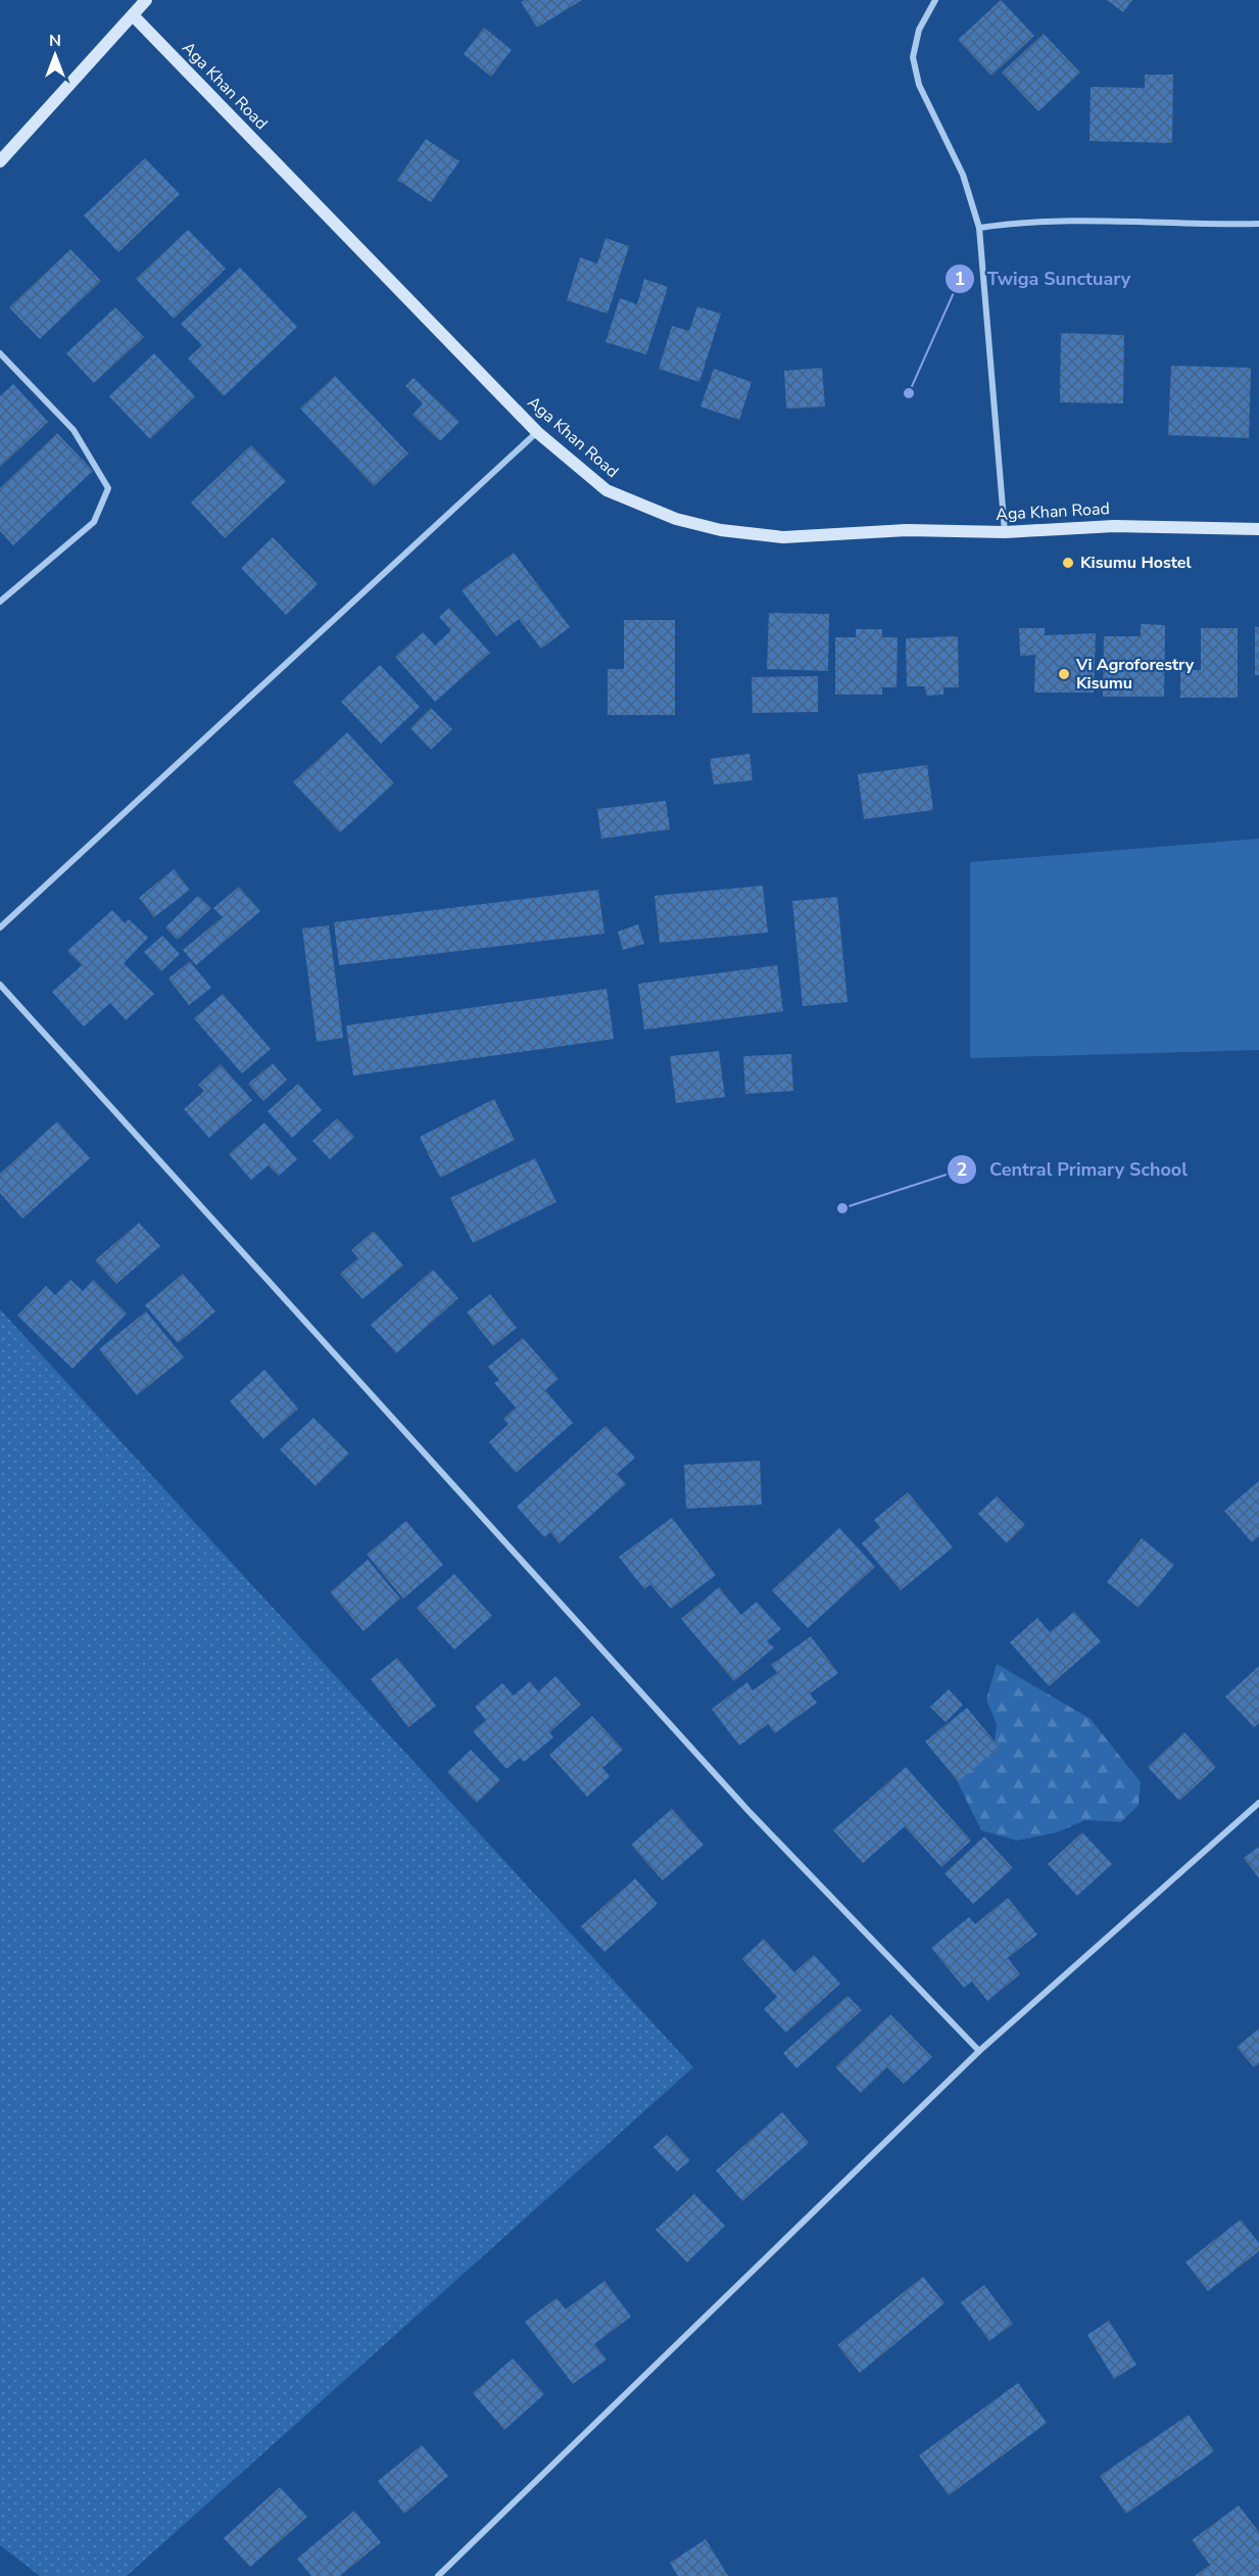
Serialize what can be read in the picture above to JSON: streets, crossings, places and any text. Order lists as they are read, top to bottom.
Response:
{
  "streets": {
    "street": ["Aga Khan Road"]
  },
  "places": [
    "Twiga Sunctuary",
    "Kisumu Hostel",
    "Vi Agroforestry Kisumu",
    "Central Primary School"
  ],
  "north": "top"
}
